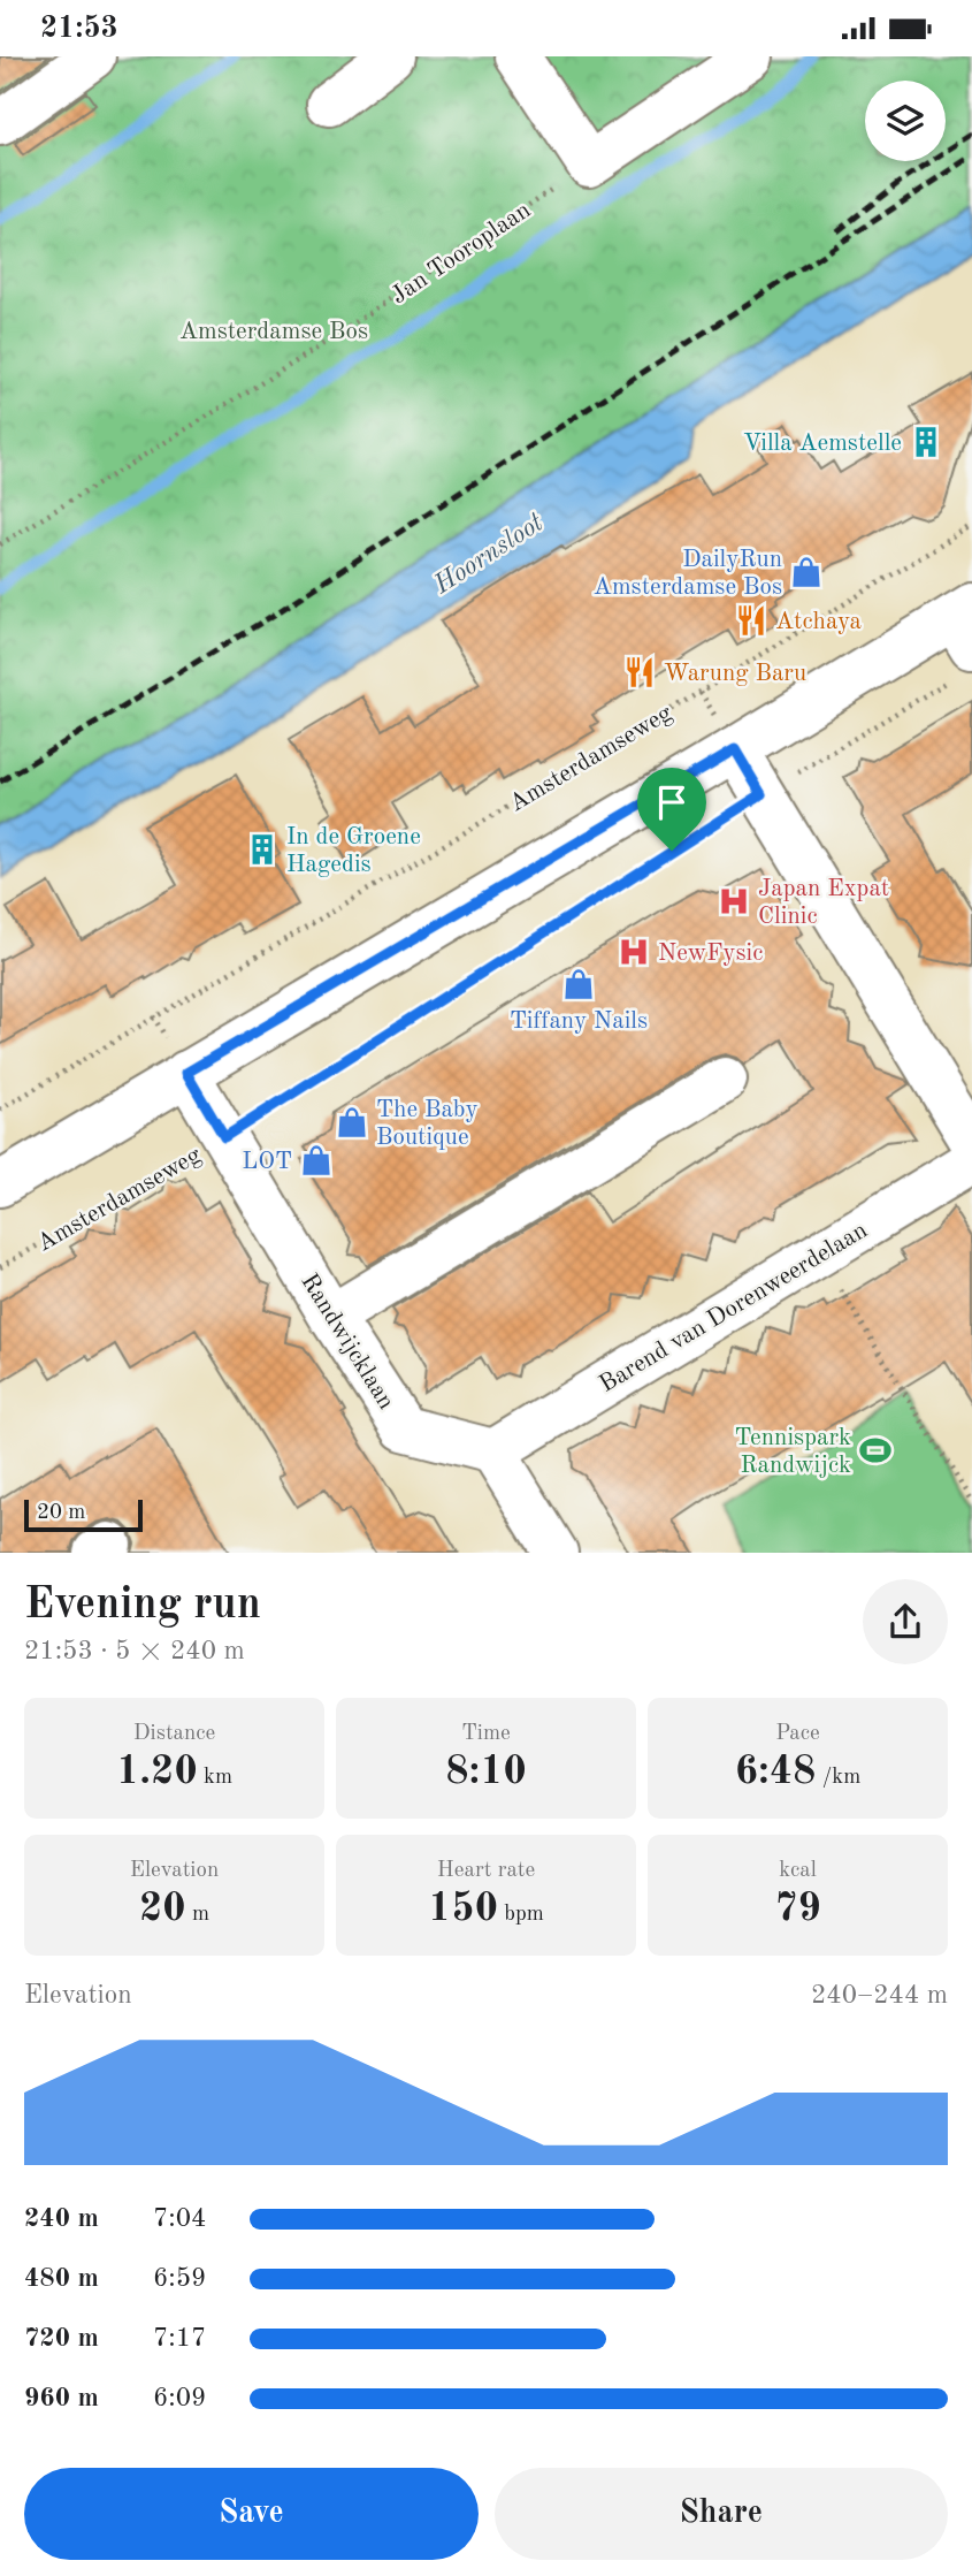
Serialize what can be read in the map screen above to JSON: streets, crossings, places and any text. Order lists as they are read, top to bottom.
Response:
{
  "streets": {
    "street": ["Barend van Dorenweerdelaan", "Randwijcklaan"],
    "path": ["Jan Tooroplaan", "Amsterdamseweg"]
  },
  "crossings": [
    ["Amsterdamseweg", "Randwijcklaan"],
    ["Barend van Dorenweerdelaan", "Randwijcklaan"]
  ],
  "water": ["Hoornsloot"],
  "parks": ["Amsterdamse Bos"],
  "places": {
    "building": ["Villa Aemstelle", "In de Groene Hagedis"],
    "shop": [
      "DailyRun Amsterdamse Bos",
      "Tiffany Nails",
      "The Baby Boutique",
      "LOT"
    ],
    "restaurant": ["Atchaya", "Warung Baru"],
    "hospital": ["Japan Expat Clinic", "NewFysic"],
    "sports": ["Tennispark Randwijck"]
  },
  "scale_bar": "20 m",
  "page": {
    "status": "21:53",
    "scale": "20 m",
    "heading": ["Evening run", "21:53 · 5 × 240 m"],
    "stats": [
      ["Distance", "1.20 km"],
      ["Time", "8:10"],
      ["Pace", "6:48 /km"],
      ["Elevation", "20 m"],
      ["Heart rate", "150 bpm"],
      ["kcal", "79"]
    ],
    "chart": ["Elevation", "240–244 m"],
    "list": [
      {
        "name": "240 m",
        "note": "7:04"
      },
      {
        "name": "480 m",
        "note": "6:59"
      },
      {
        "name": "720 m",
        "note": "7:17"
      },
      {
        "name": "960 m",
        "note": "6:09"
      }
    ],
    "buttons": ["Save", "Share"]
  }
}
